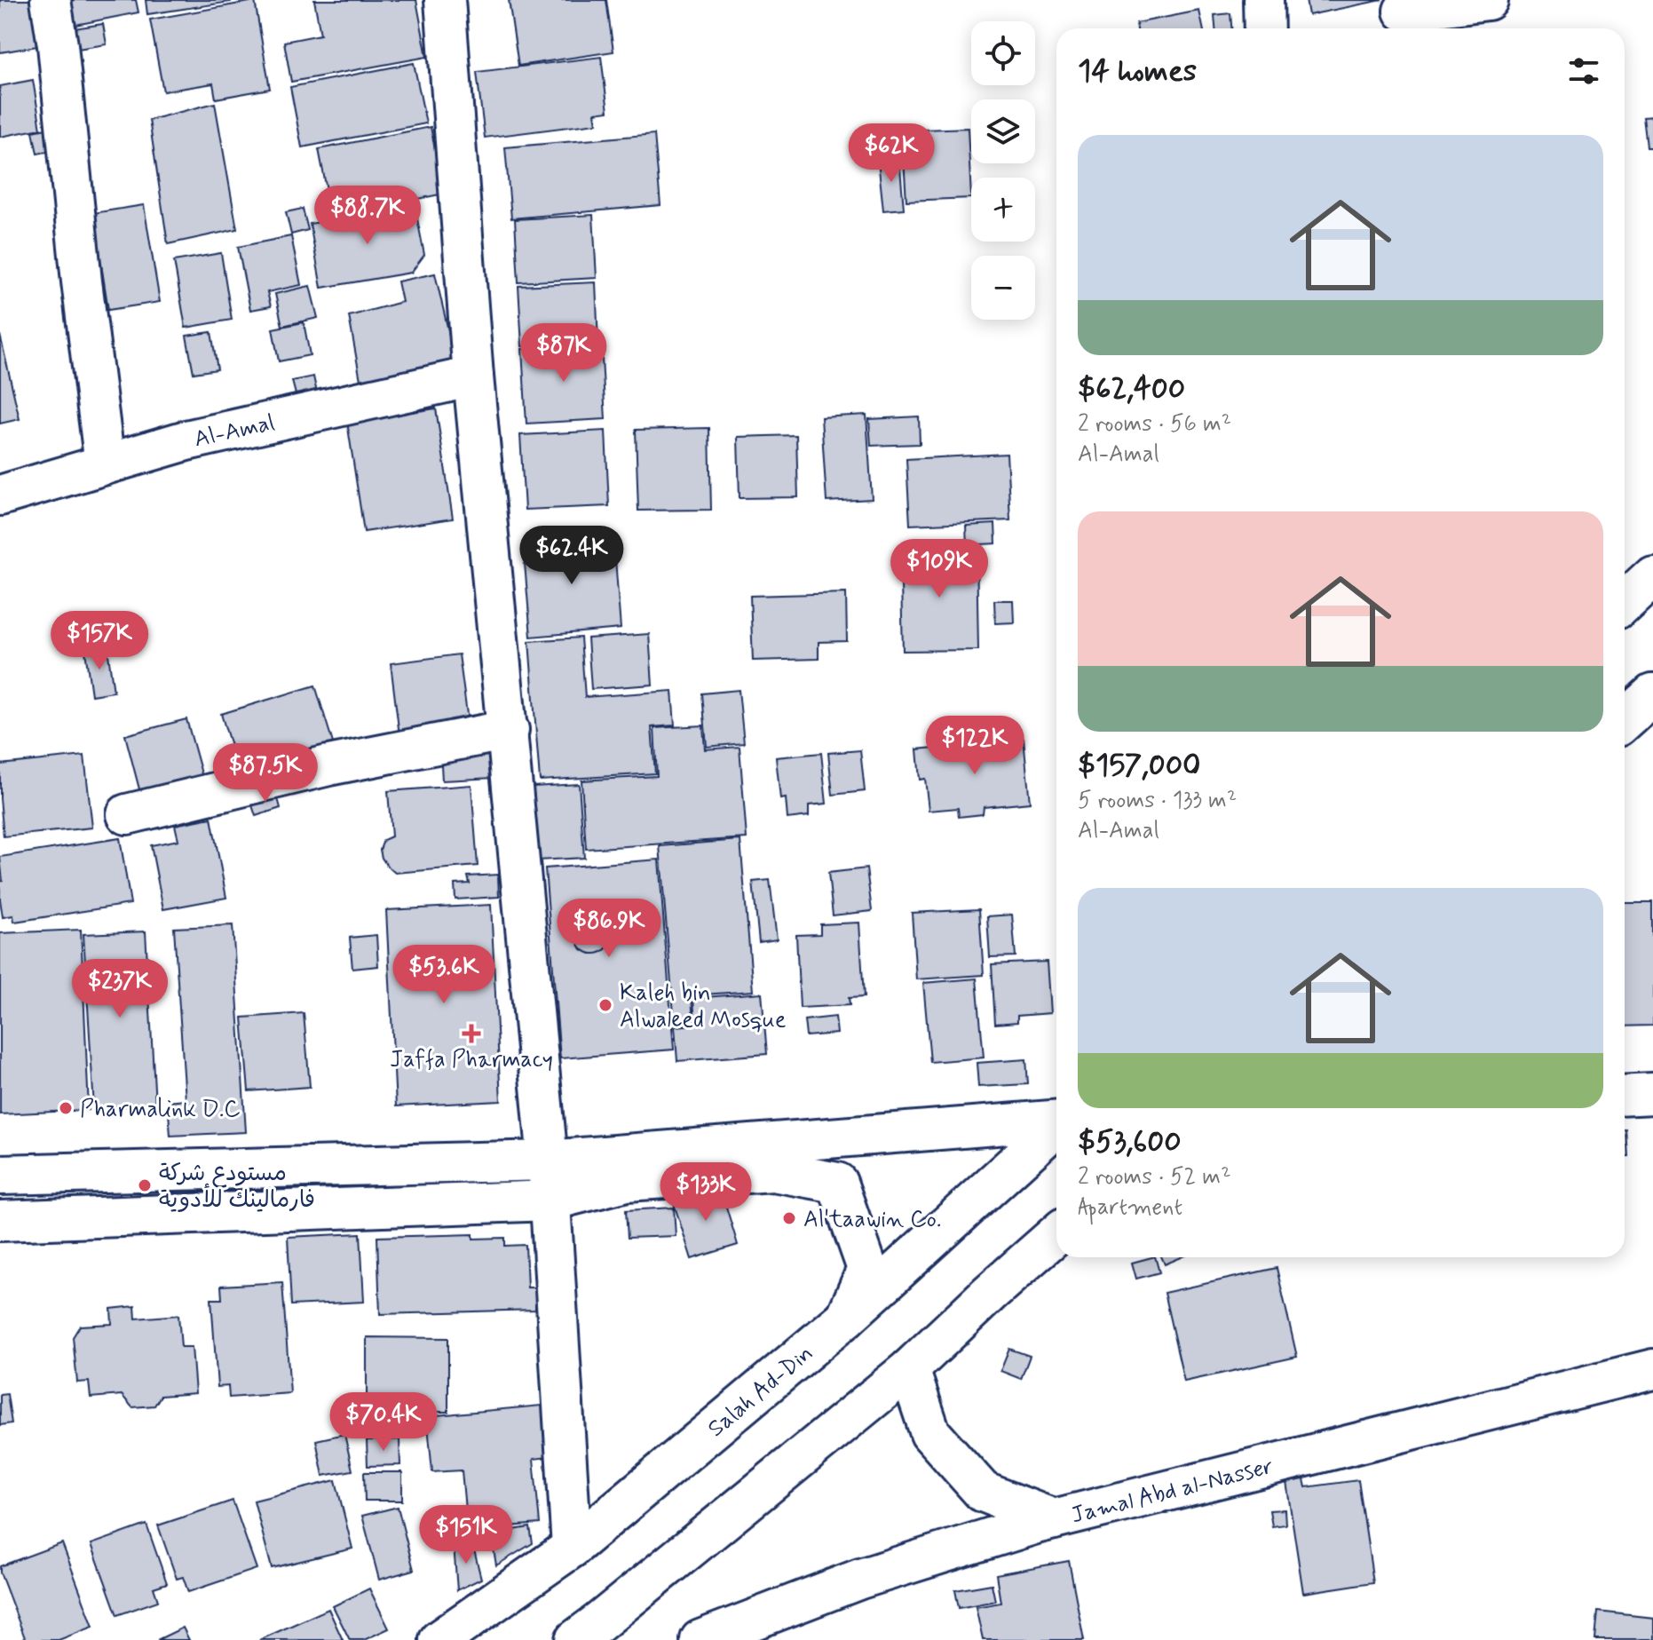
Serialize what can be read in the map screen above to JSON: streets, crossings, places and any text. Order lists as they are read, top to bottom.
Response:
{
  "streets": {
    "main road": ["Al-Amal", "Salah Ad-Din", "Jamal Abd al-Nasser"]
  },
  "places": {
    "other": [
      "Kaleh bin Alwaleed Mosque",
      "Pharmalink D.C",
      "مستودع شركة فارمالينك للأدوية",
      "Al'taawin Co."
    ],
    "health": ["Jaffa Pharmacy"]
  },
  "page": {
    "map_buttons": ["+", "−"],
    "heading": "14 homes",
    "list": [
      {
        "name": "$62,400",
        "note": "2 rooms · 56 m² · Al-Amal"
      },
      {
        "name": "$157,000",
        "note": "5 rooms · 133 m² · Al-Amal"
      },
      {
        "name": "$53,600",
        "note": "2 rooms · 52 m² · Apartment"
      }
    ],
    "price": [
      "$62K",
      "$88.7K",
      "$87K",
      "$62.4K",
      "$109K",
      "$157K",
      "$122K",
      "$87.5K",
      "$86.9K",
      "$53.6K",
      "$237K",
      "$133K",
      "$70.4K",
      "$151K"
    ]
  }
}
